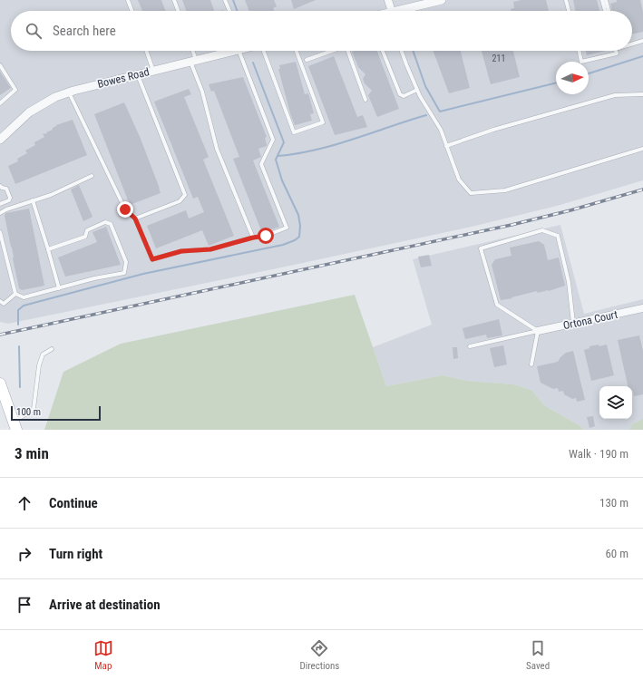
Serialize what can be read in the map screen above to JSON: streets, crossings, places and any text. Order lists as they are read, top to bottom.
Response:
{
  "streets": {
    "street": ["Bowes Road", "Ortona Court"]
  },
  "house_numbers": ["211"],
  "scale_bar": "100 m",
  "north": "right",
  "page": {
    "search": "Search here",
    "scale": "100 m",
    "heading": ["3 min", "Walk · 190 m"],
    "list": [
      ["Continue", "130 m"],
      ["Turn right", "60 m"],
      "Arrive at destination"
    ],
    "nav": ["Map", "Directions", "Saved"]
  }
}
